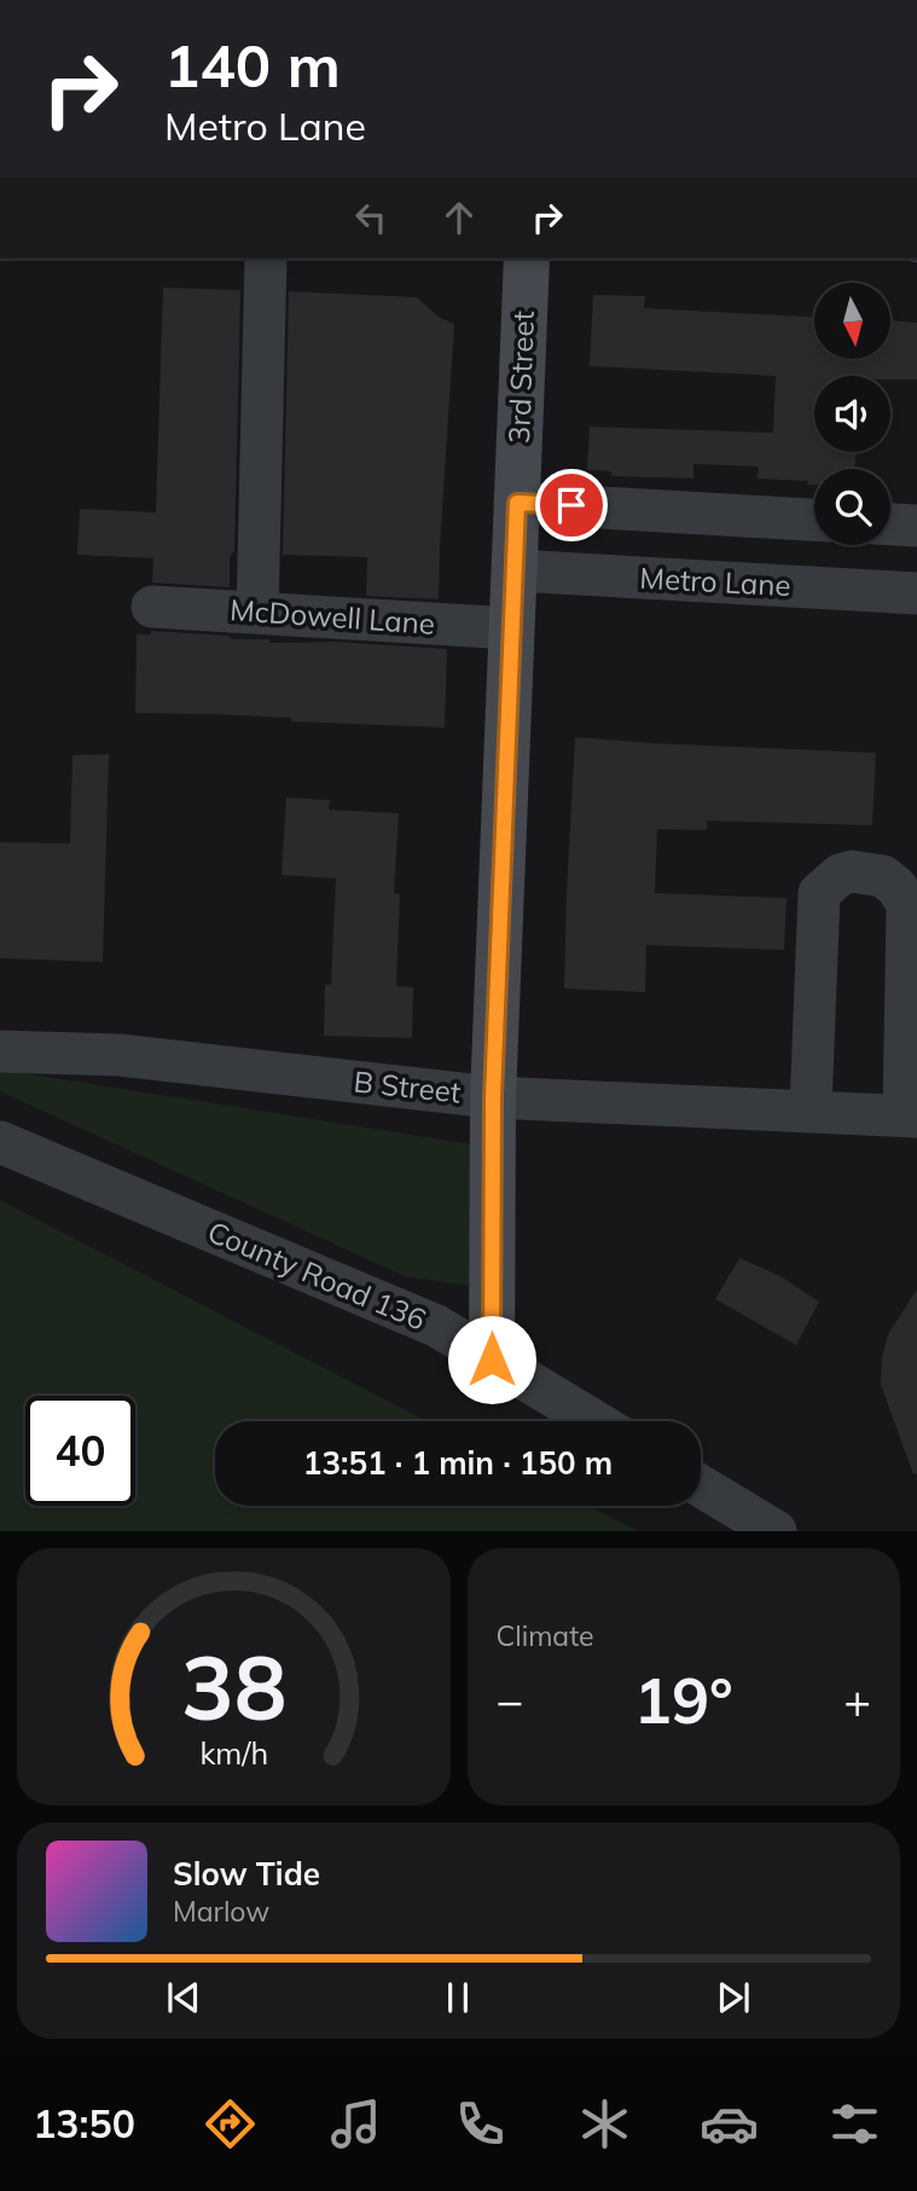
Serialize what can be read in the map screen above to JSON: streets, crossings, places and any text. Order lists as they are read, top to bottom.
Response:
{
  "streets": {
    "street": [
      "3rd Street",
      "Metro Lane",
      "McDowell Lane",
      "B Street",
      "County Road 136"
    ]
  },
  "crossings": [
    ["3rd Street", "Metro Lane"],
    ["3rd Street", "McDowell Lane"],
    ["3rd Street", "B Street"],
    ["3rd Street", "County Road 136"]
  ],
  "north": "bottom",
  "page": {
    "turn": ["140 m", "Metro Lane"],
    "limit": "40",
    "trip": "13:51 · 1 min · 150 m",
    "tile": "Climate",
    "heat": ["−", "19°", "+"],
    "song": ["Slow Tide", "Marlow"],
    "tabs": "13:50",
    "gauge": ["38", "km/h"]
  }
}
